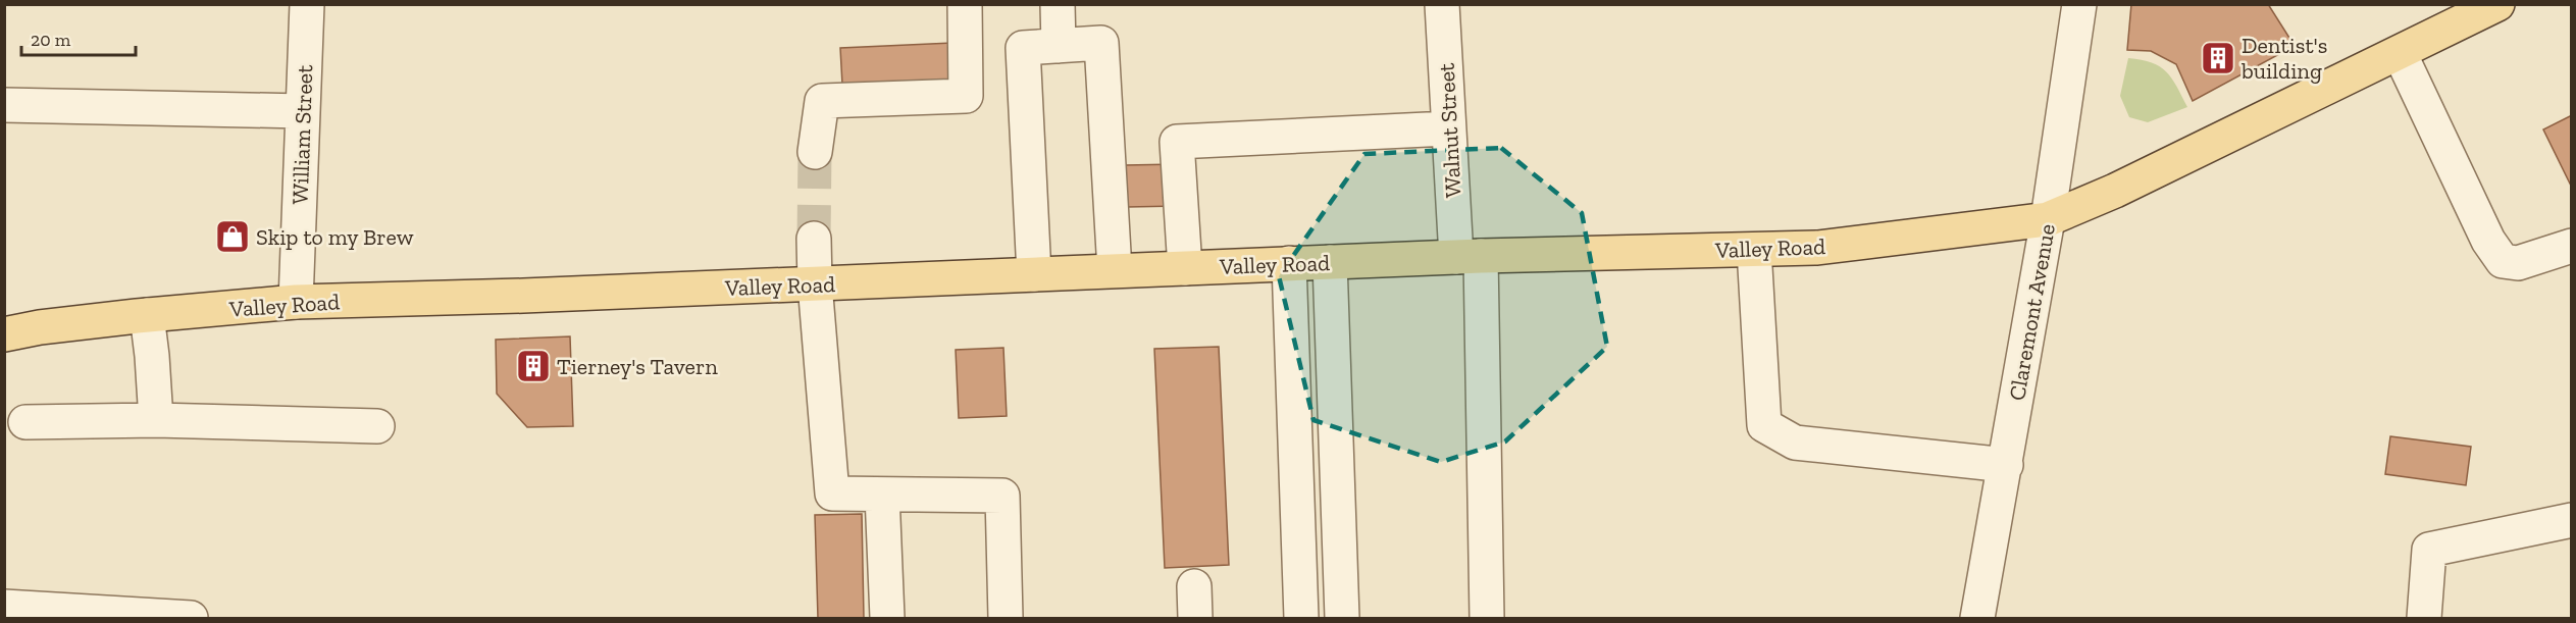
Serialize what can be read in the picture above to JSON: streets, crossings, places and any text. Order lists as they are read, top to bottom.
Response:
{
  "streets": {
    "main road": ["Valley Road"],
    "street": ["Walnut Street", "William Street", "Claremont Avenue"]
  },
  "crossings": [
    ["Walnut Street", "Valley Road"],
    ["William Street", "Valley Road"],
    ["Valley Road", "Claremont Avenue"]
  ],
  "places": {
    "building": ["Dentist's building", "Tierney's Tavern"],
    "shop": ["Skip to my Brew"]
  },
  "scale_bar": "20 m"
}
